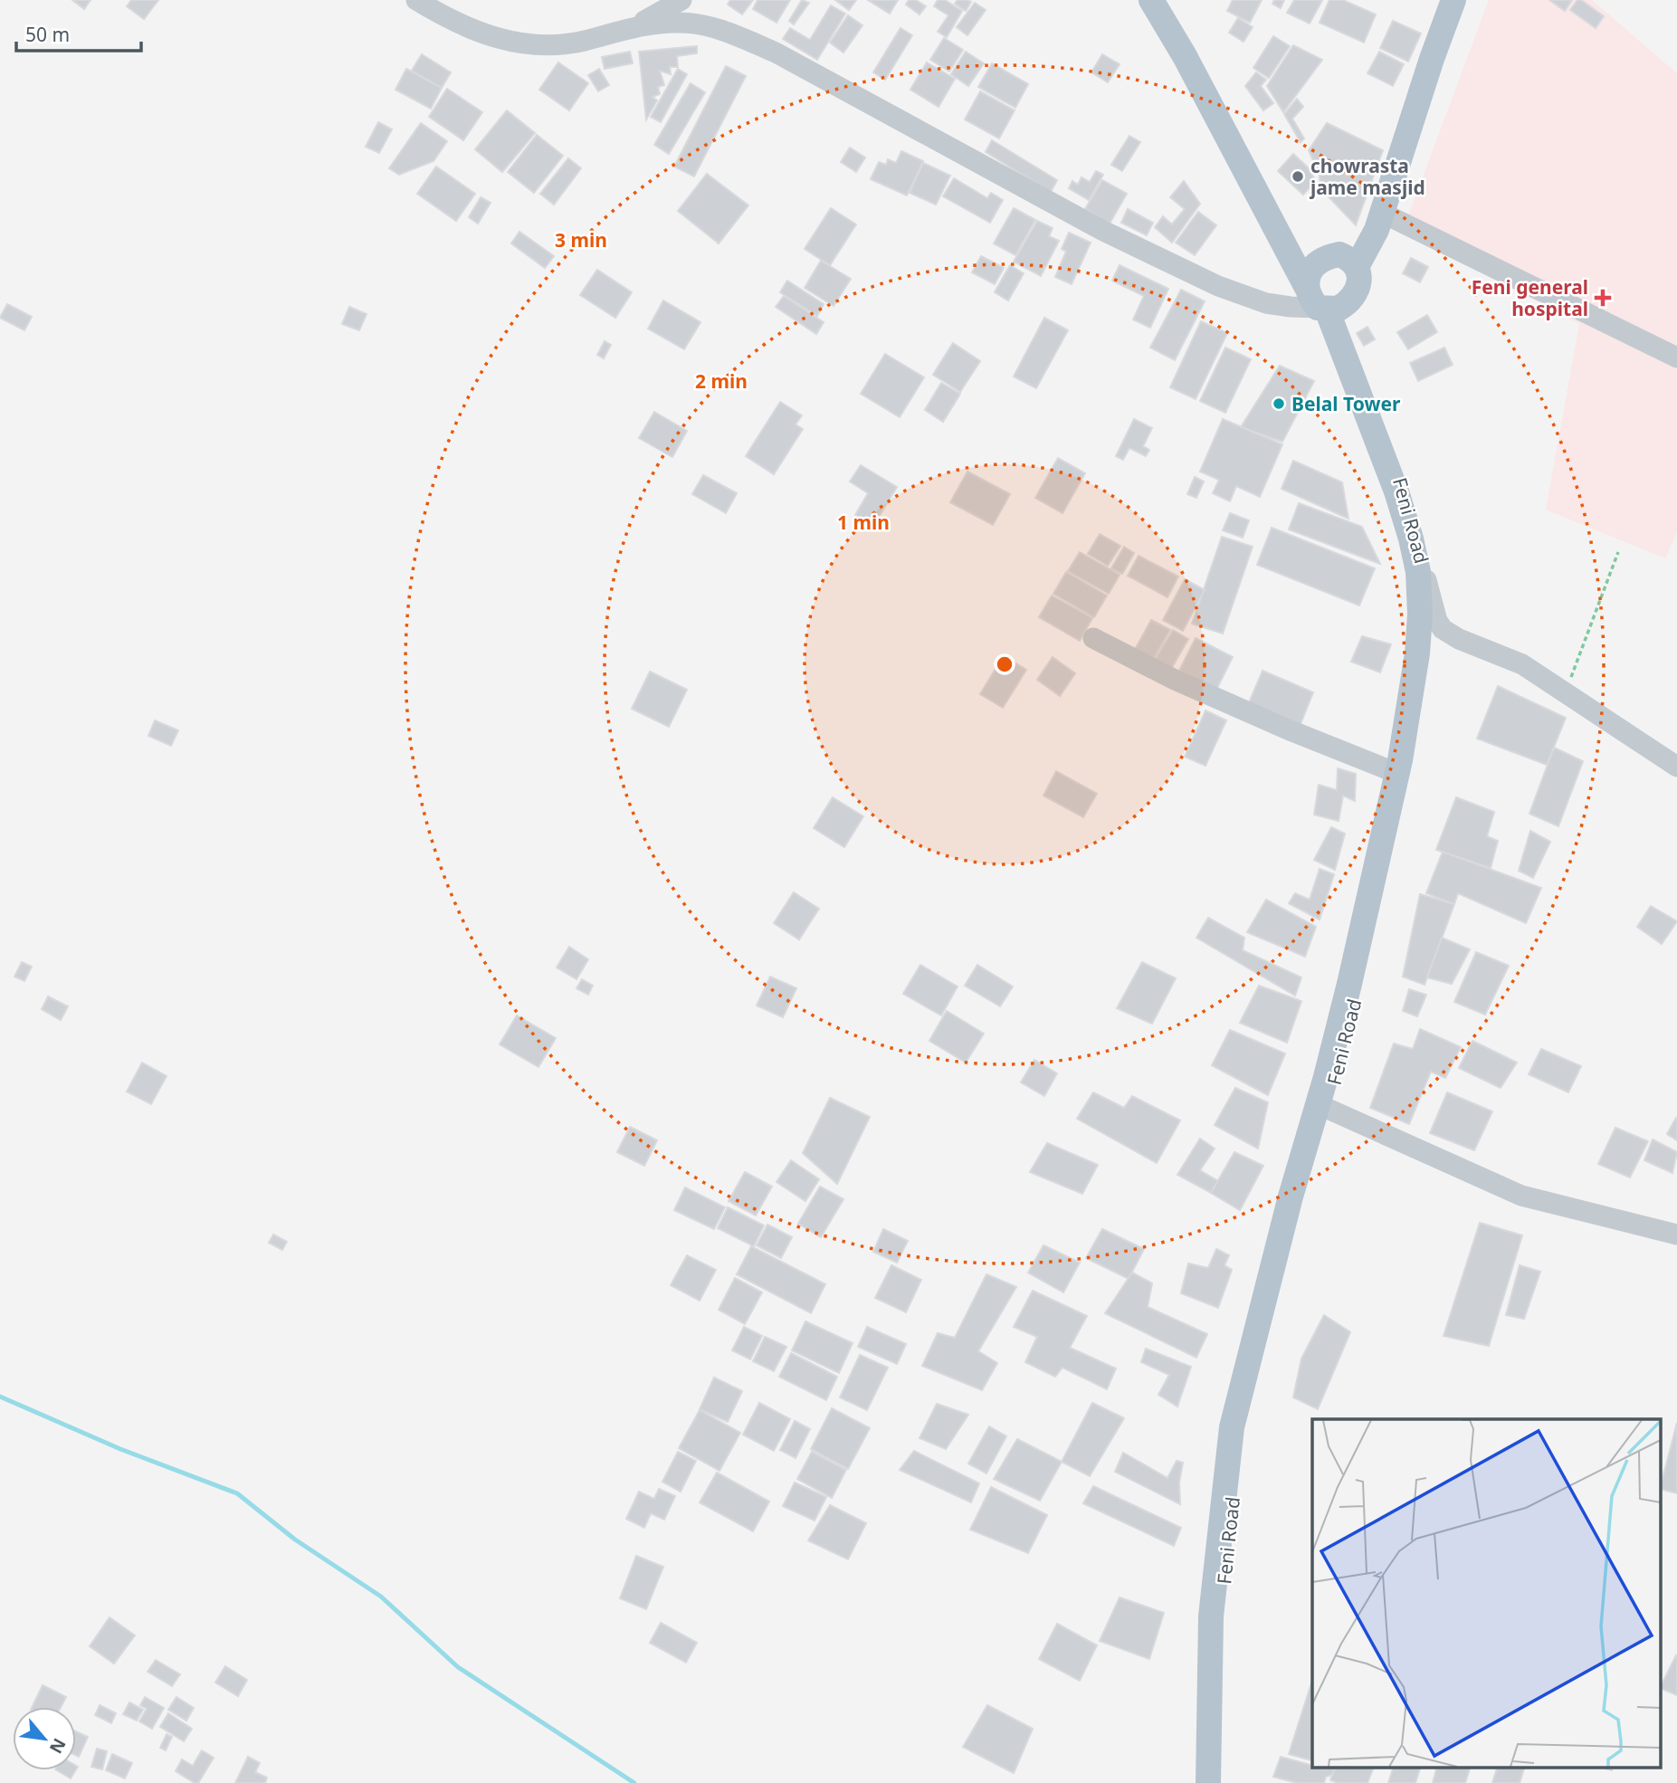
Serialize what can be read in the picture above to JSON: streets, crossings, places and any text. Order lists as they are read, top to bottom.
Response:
{
  "streets": {
    "main road": ["Feni Road"]
  },
  "places": {
    "other": ["chowrasta jame masjid", "Belal Tower"],
    "health": ["Feni general hospital"]
  },
  "scale_bar": "50 m",
  "north": "bottom right",
  "rings": ["3 min", "2 min", "1 min"]
}
